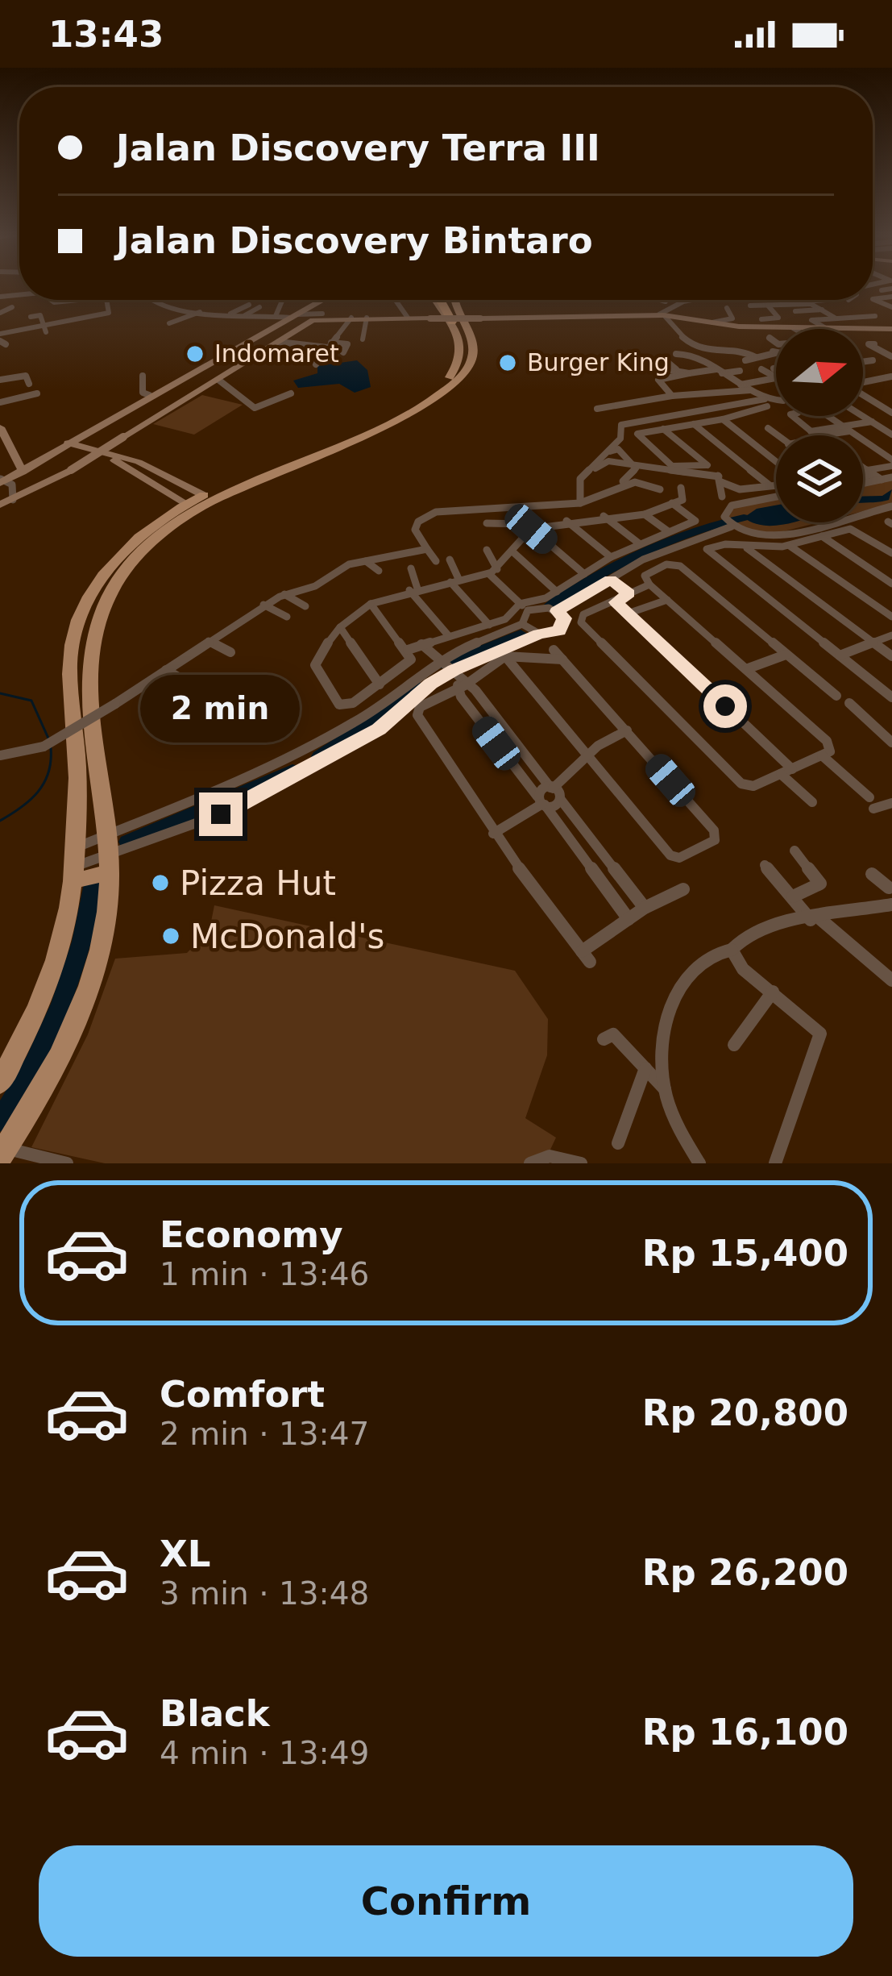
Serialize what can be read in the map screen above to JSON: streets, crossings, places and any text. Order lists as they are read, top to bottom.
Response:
{
  "places": [
    "Indomaret",
    "Burger King",
    "Pizza Hut",
    "McDonald's"
  ],
  "north": "right",
  "page": {
    "status": "13:43",
    "banner": ["Jalan Discovery Terra III", "Jalan Discovery Bintaro"],
    "bubble": "2 min",
    "list": [
      {
        "name": "Economy",
        "note": "1 min · 13:46",
        "value": "Rp 15,400"
      },
      {
        "name": "Comfort",
        "note": "2 min · 13:47",
        "value": "Rp 20,800"
      },
      {
        "name": "XL",
        "note": "3 min · 13:48",
        "value": "Rp 26,200"
      },
      {
        "name": "Black",
        "note": "4 min · 13:49",
        "value": "Rp 16,100"
      }
    ],
    "buttons": "Confirm"
  }
}
